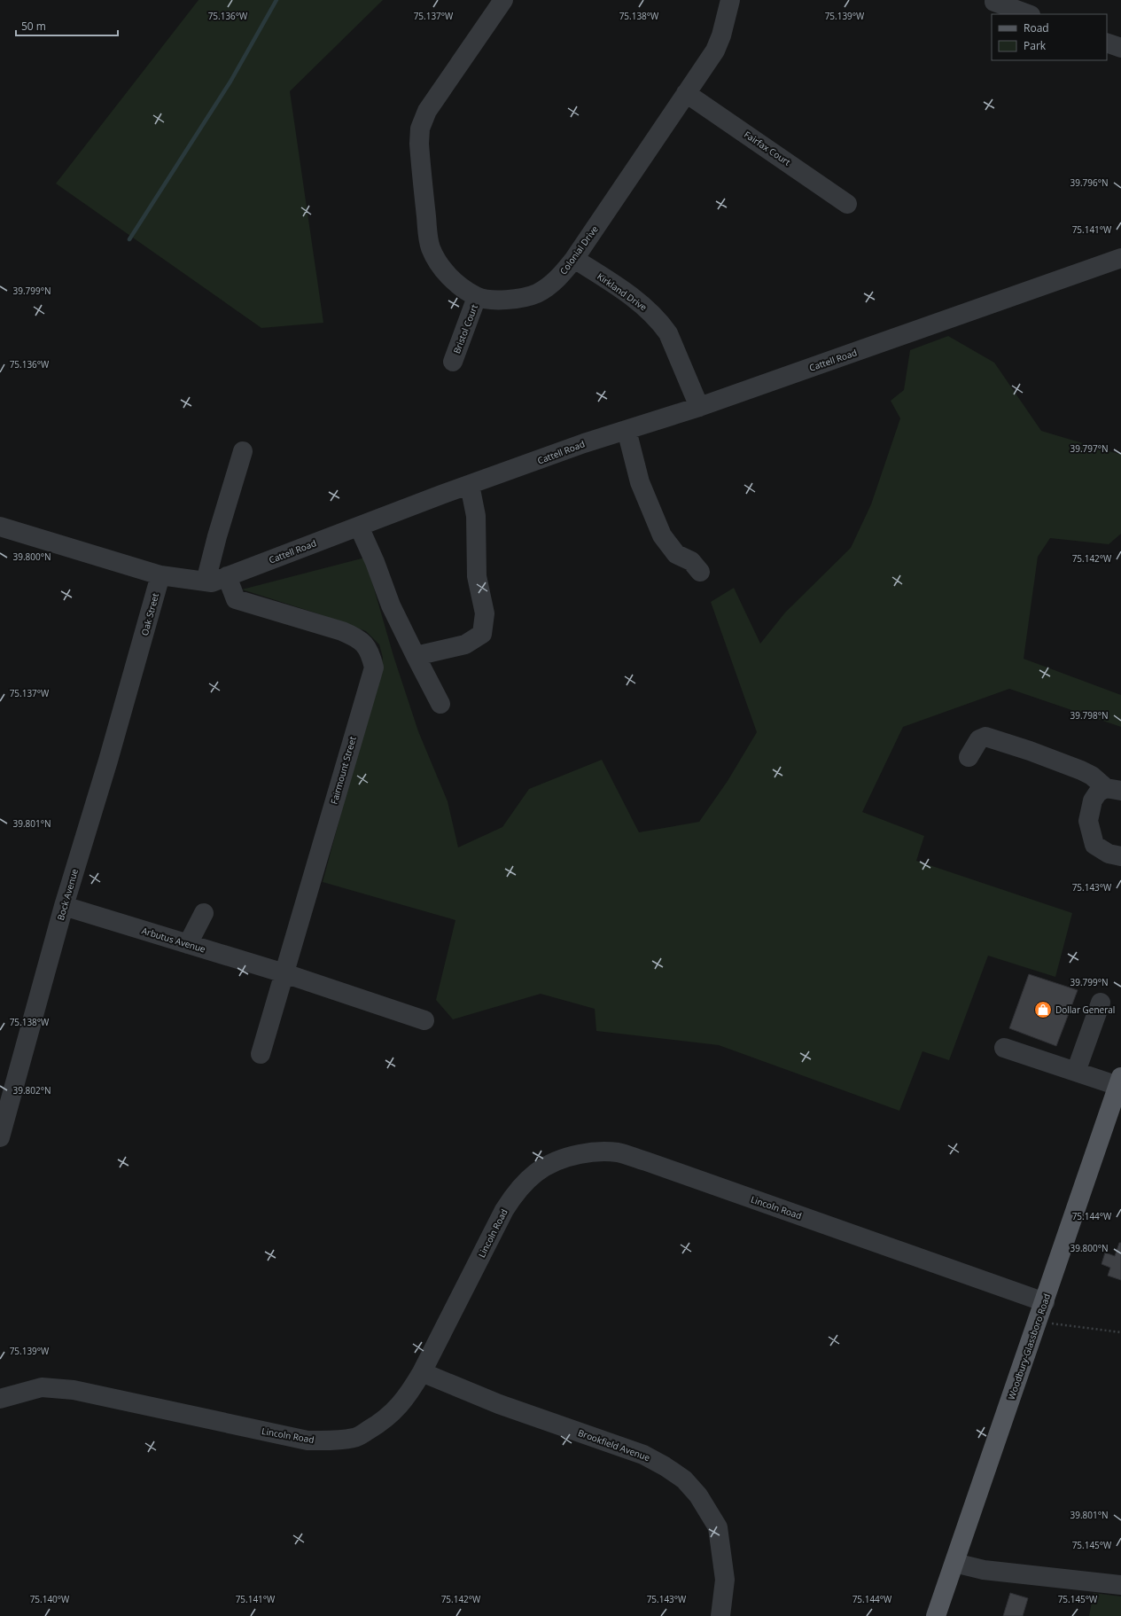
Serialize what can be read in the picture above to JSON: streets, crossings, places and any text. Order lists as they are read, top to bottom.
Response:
{
  "streets": {
    "main road": ["Woodbury-Glassboro Road"],
    "street": [
      "Fairfax Court",
      "Colonial Drive",
      "Kirkland Drive",
      "Bristol Court",
      "Cattell Road",
      "Oak Street",
      "Fairmount Street",
      "Bock Avenue",
      "Arbutus Avenue",
      "Lincoln Road",
      "Brookfield Avenue"
    ]
  },
  "crossings": [
    ["Fairfax Court", "Colonial Drive"],
    ["Colonial Drive", "Kirkland Drive"],
    ["Colonial Drive", "Bristol Court"],
    ["Kirkland Drive", "Cattell Road"],
    ["Cattell Road", "Oak Street"],
    ["Cattell Road", "Fairmount Street"],
    ["Oak Street", "Bock Avenue"],
    ["Fairmount Street", "Arbutus Avenue"],
    ["Bock Avenue", "Arbutus Avenue"],
    ["Lincoln Road", "Woodbury-Glassboro Road"],
    ["Lincoln Road", "Brookfield Avenue"]
  ],
  "places": {
    "shop": ["Dollar General"]
  },
  "legend": ["Road", "Park"],
  "scale_bar": "50 m",
  "coordinates": [
    "75.136°W",
    "75.137°W",
    "75.138°W",
    "75.139°W",
    "39.796°N",
    "75.141°W",
    "39.799°N",
    "39.797°N",
    "39.800°N",
    "75.142°W",
    "39.798°N",
    "39.801°N",
    "75.143°W",
    "39.802°N",
    "75.144°W",
    "75.145°W",
    "75.140°W"
  ]
}
